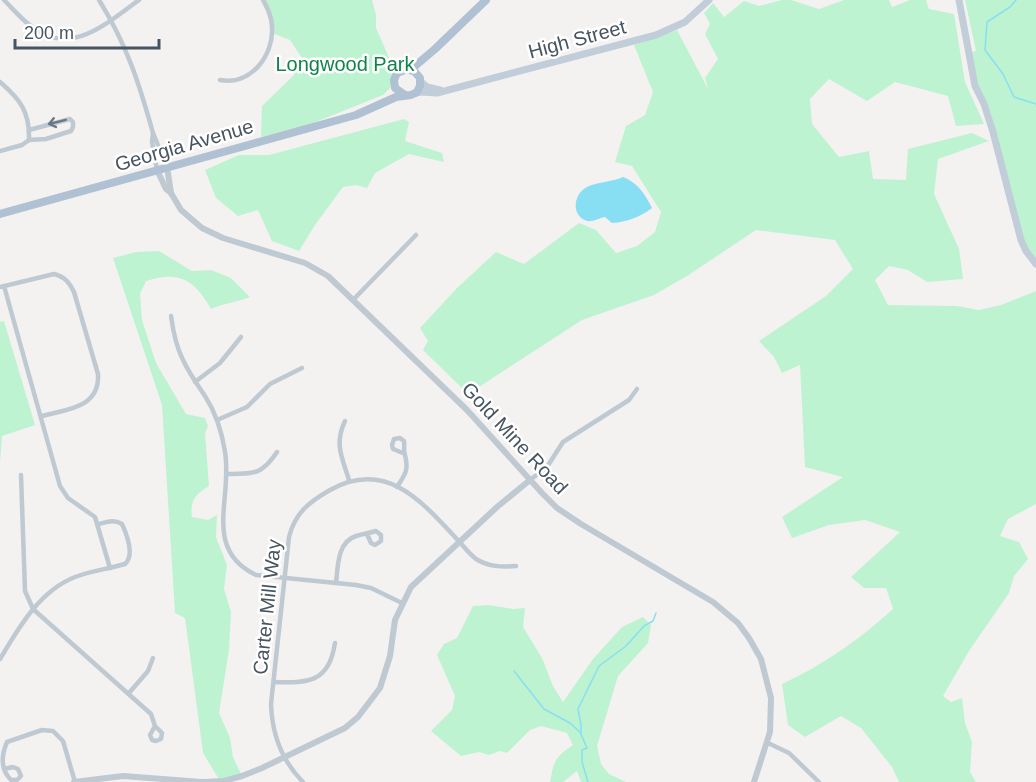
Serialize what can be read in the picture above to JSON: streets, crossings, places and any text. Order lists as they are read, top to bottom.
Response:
{
  "streets": {
    "main road": ["High Street", "Georgia Avenue"],
    "street": ["Gold Mine Road", "Carter Mill Way"]
  },
  "crossings": [
    ["High Street", "Georgia Avenue"],
    ["Georgia Avenue", "Gold Mine Road"]
  ],
  "parks": ["Longwood Park"],
  "scale_bar": "200 m"
}
